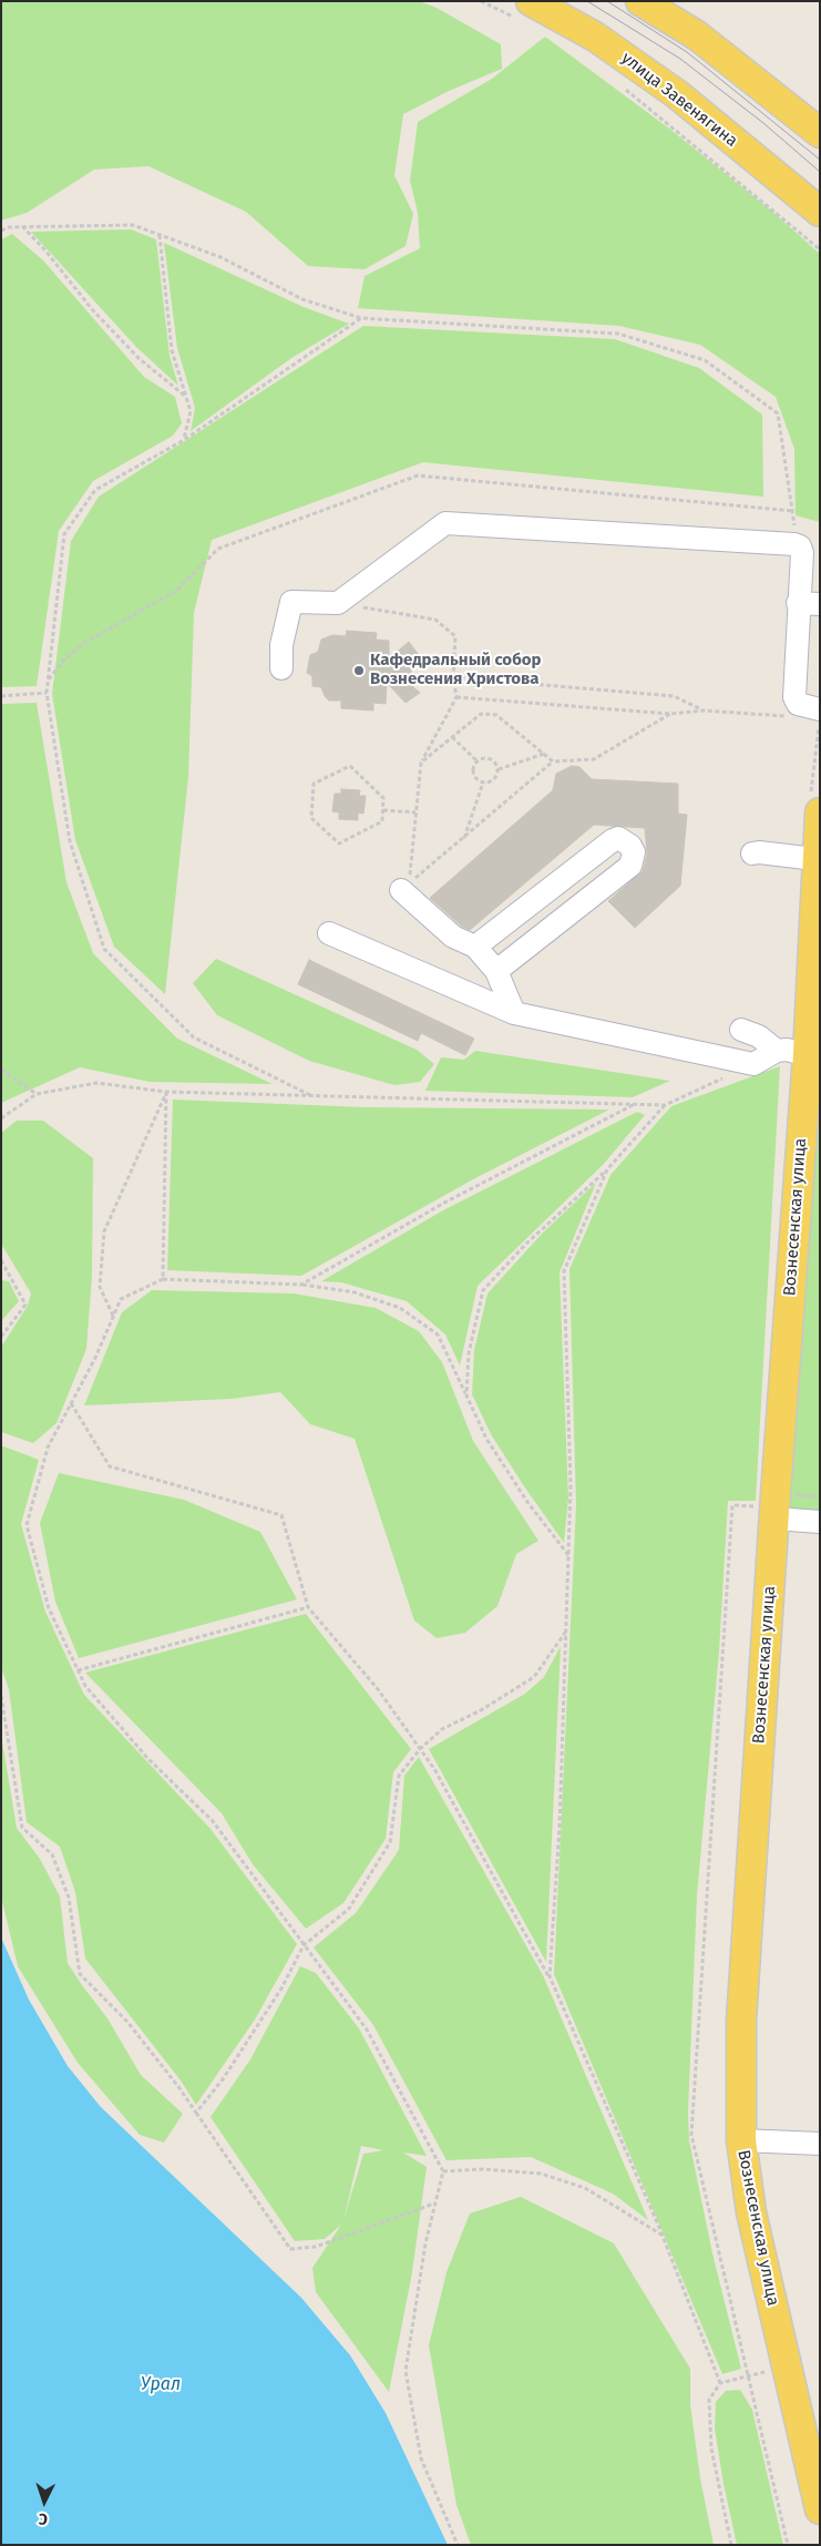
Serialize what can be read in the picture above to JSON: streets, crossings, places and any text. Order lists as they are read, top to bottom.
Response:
{
  "streets": {
    "main road": ["улица Завенягина", "Вознесенская улица"]
  },
  "water": ["Урал"],
  "places": ["Кафедральный собор Вознесения Христова"],
  "north": "bottom"
}
